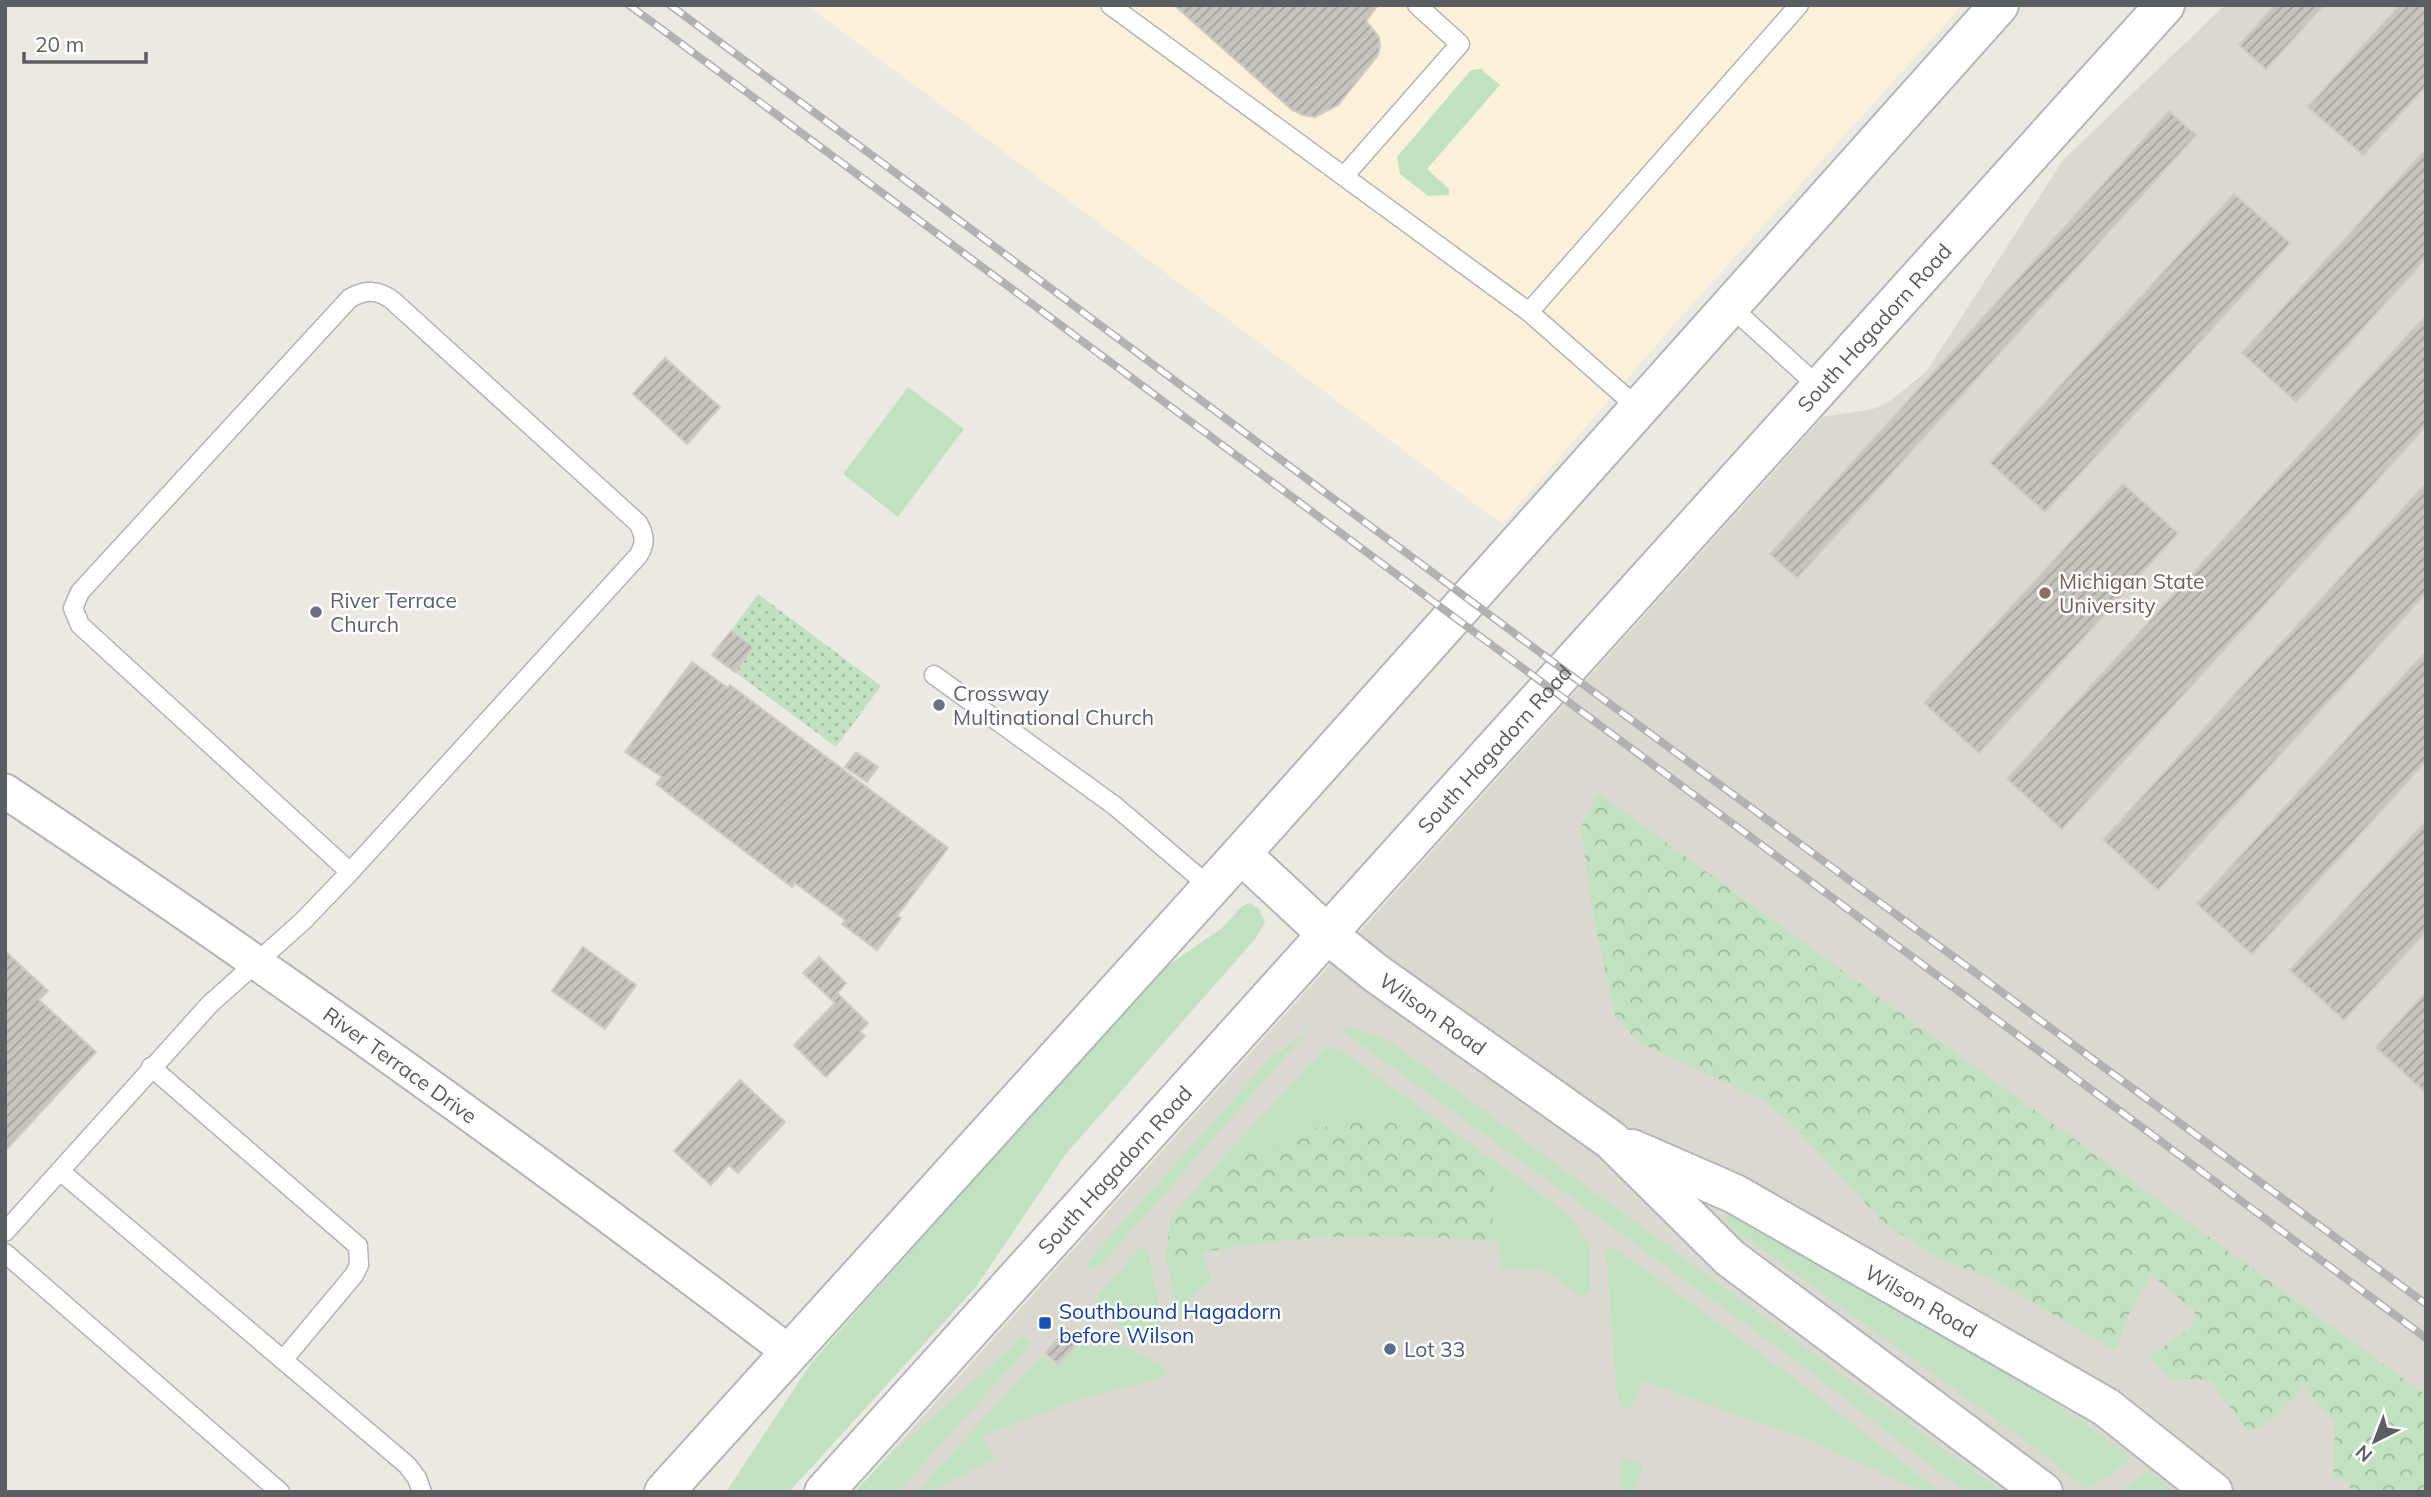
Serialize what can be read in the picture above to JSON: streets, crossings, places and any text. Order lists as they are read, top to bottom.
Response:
{
  "streets": {
    "street": ["South Hagadorn Road", "Wilson Road", "River Terrace Drive"]
  },
  "crossings": [
    ["South Hagadorn Road", "Wilson Road"]
  ],
  "places": {
    "other": [
      "Michigan State University",
      "River Terrace Church",
      "Crossway Multinational Church",
      "Lot 33"
    ],
    "transit": ["Southbound Hagadorn before Wilson"]
  },
  "scale_bar": "20 m",
  "north": "bottom left"
}
